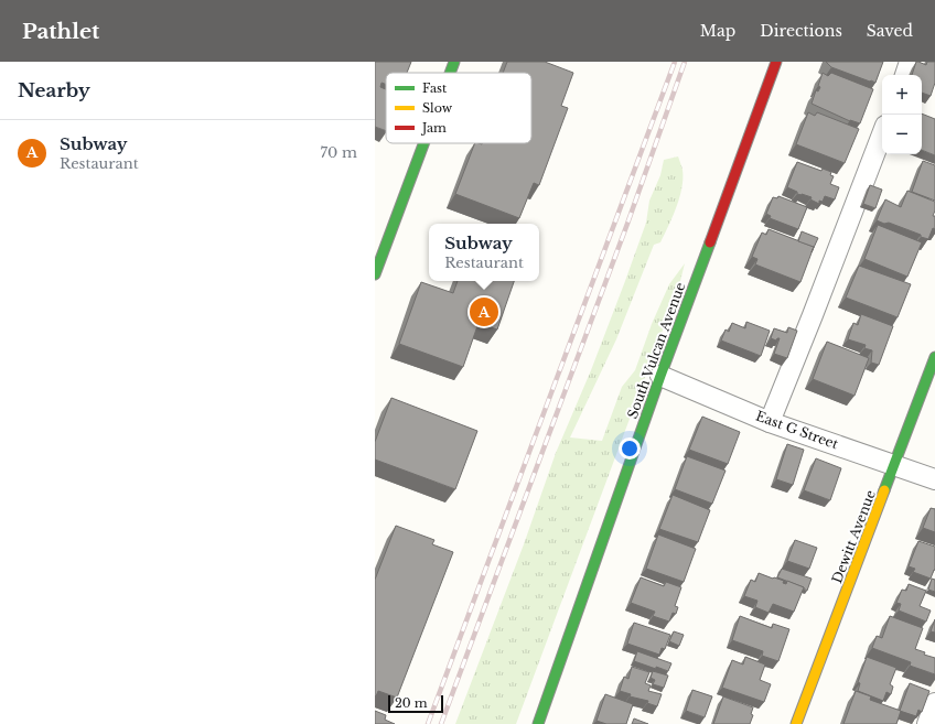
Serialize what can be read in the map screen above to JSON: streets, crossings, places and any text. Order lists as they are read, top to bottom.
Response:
{
  "streets": {
    "main road": ["South Vulcan Avenue", "Dewitt Avenue"],
    "street": ["East G Street"]
  },
  "crossings": [
    ["South Vulcan Avenue", "East G Street"],
    ["East G Street", "Dewitt Avenue"]
  ],
  "legend": ["Fast", "Slow", "Jam"],
  "scale_bar": "20 m",
  "page": {
    "header": "Pathlet",
    "nav": ["Map", "Directions", "Saved"],
    "heading": "Nearby",
    "map_buttons": ["+", "−"],
    "list": [
      {
        "mark": "A",
        "name": "Subway",
        "note": "Restaurant",
        "value": "70 m"
      }
    ],
    "popup": ["Subway", "Restaurant"],
    "pins": "A",
    "scale": "20 m"
  }
}
